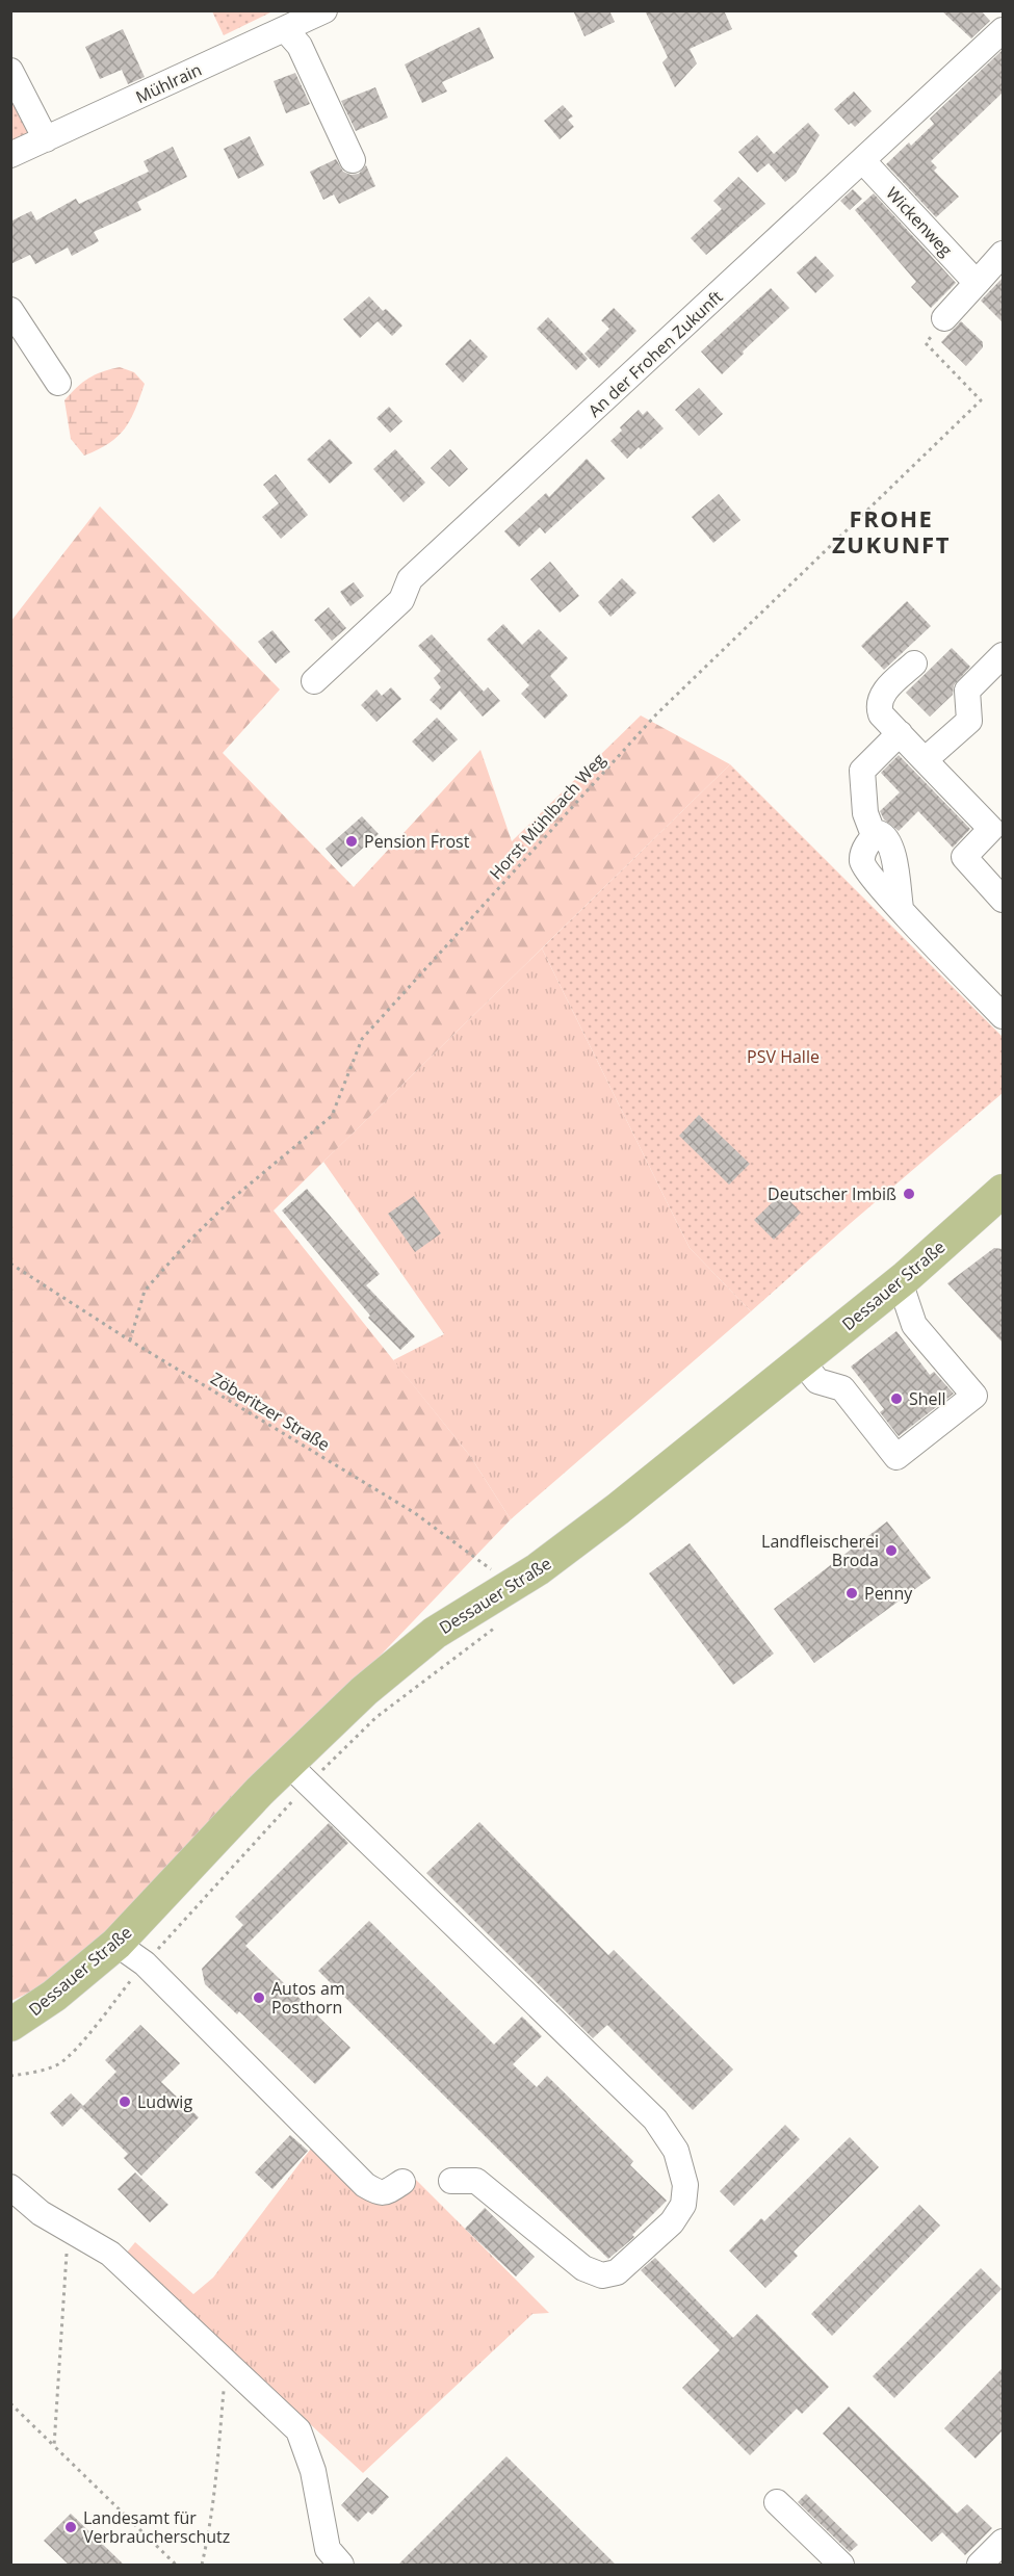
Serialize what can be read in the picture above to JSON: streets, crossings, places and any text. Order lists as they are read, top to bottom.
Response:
{
  "streets": {
    "main road": ["Dessauer Straße"],
    "street": ["Mühlrain", "Wickenweg", "An der Frohen Zukunft"],
    "path": ["Horst Mühlbach Weg", "Zöberitzer Straße"]
  },
  "crossings": [
    ["Wickenweg", "An der Frohen Zukunft"],
    ["Horst Mühlbach Weg", "Zöberitzer Straße"],
    ["Dessauer Straße", "Zöberitzer Straße"]
  ],
  "districts": ["FROHE ZUKUNFT"],
  "parks": ["PSV Halle"],
  "places": [
    "Pension Frost",
    "Deutscher Imbiß",
    "Shell",
    "Landfleischerei Broda",
    "Penny",
    "Autos am Posthorn",
    "Ludwig",
    "Landesamt für Verbraucherschutz"
  ]
}
